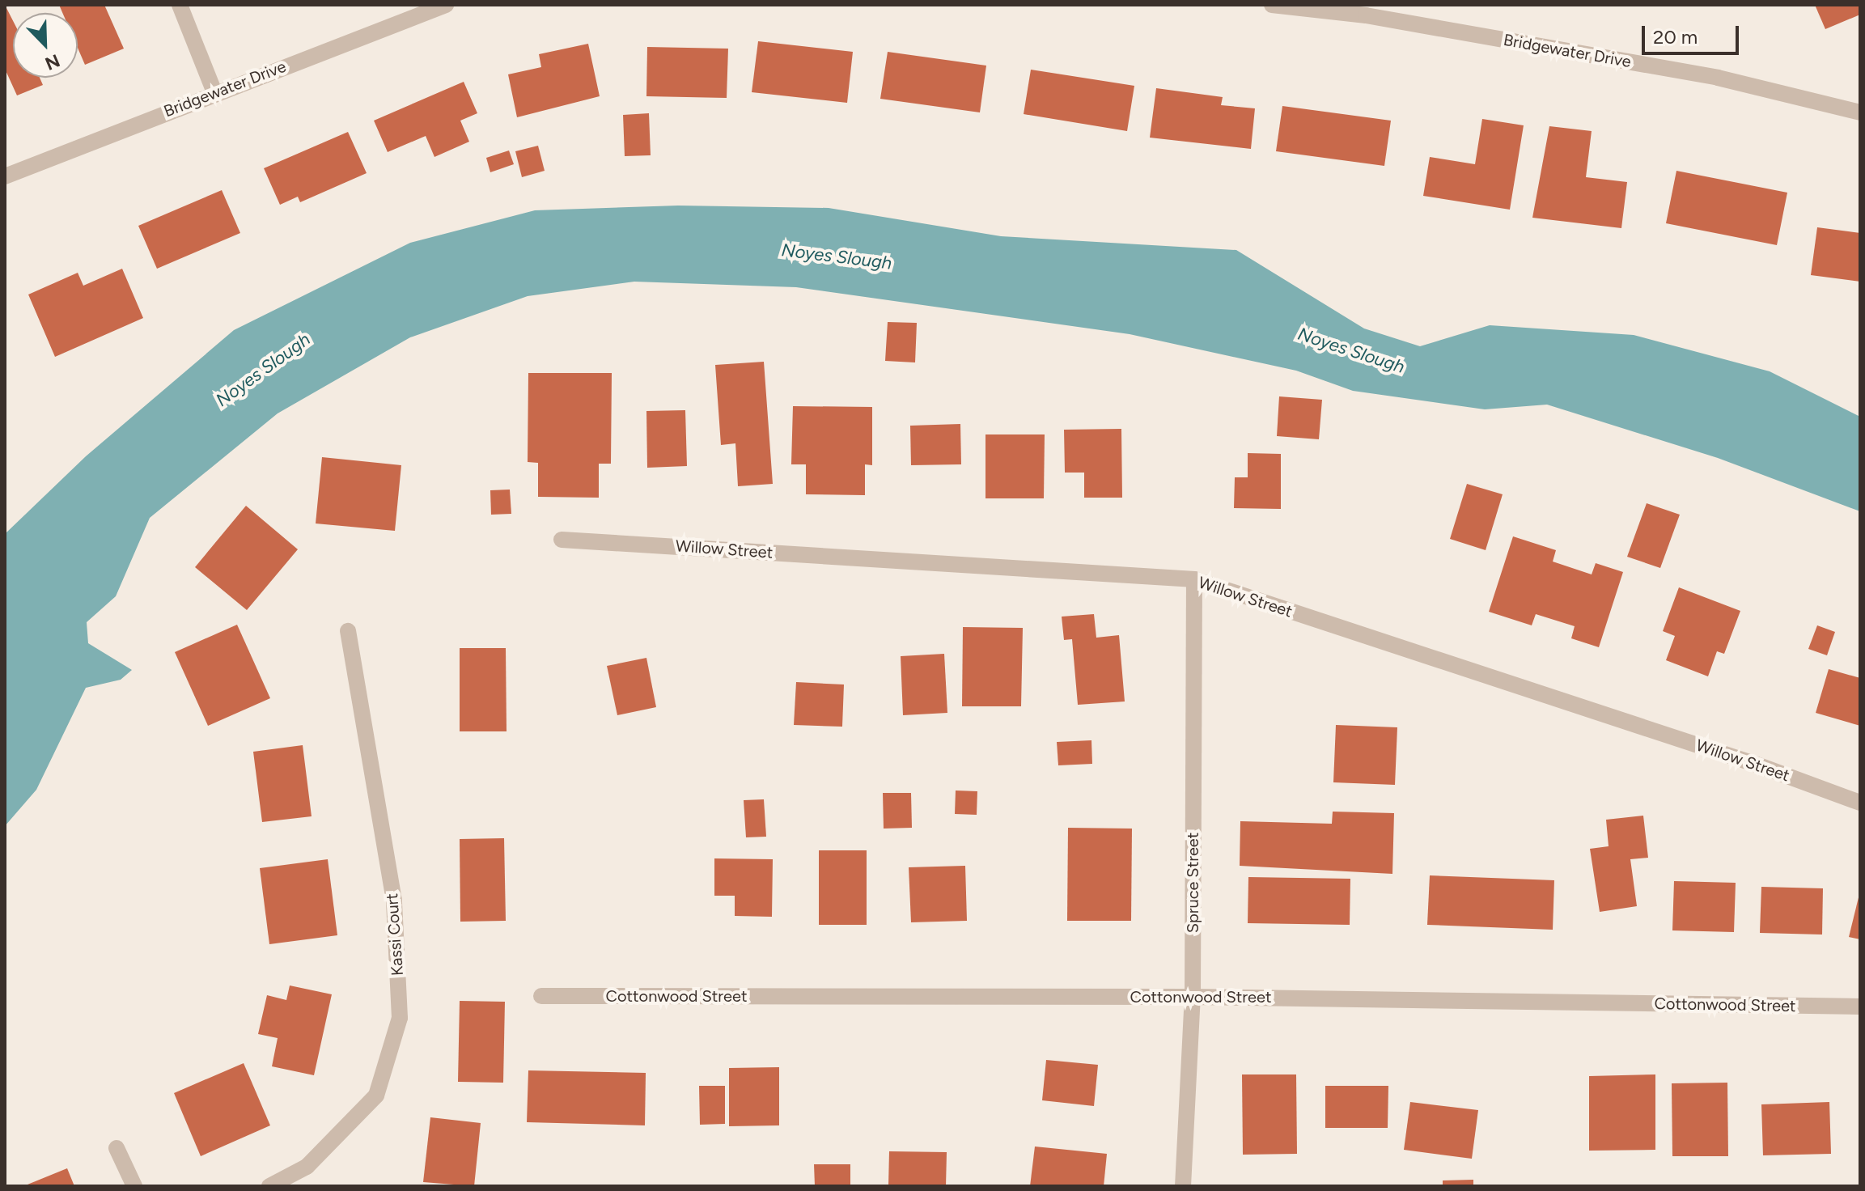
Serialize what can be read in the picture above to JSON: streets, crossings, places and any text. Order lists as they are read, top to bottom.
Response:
{
  "streets": {
    "street": [
      "Bridgewater Drive",
      "Willow Street",
      "Spruce Street",
      "Kassi Court",
      "Cottonwood Street"
    ]
  },
  "crossings": [
    ["Willow Street", "Spruce Street"],
    ["Spruce Street", "Cottonwood Street"]
  ],
  "water": ["Noyes Slough"],
  "scale_bar": "20 m",
  "north": "bottom right"
}
